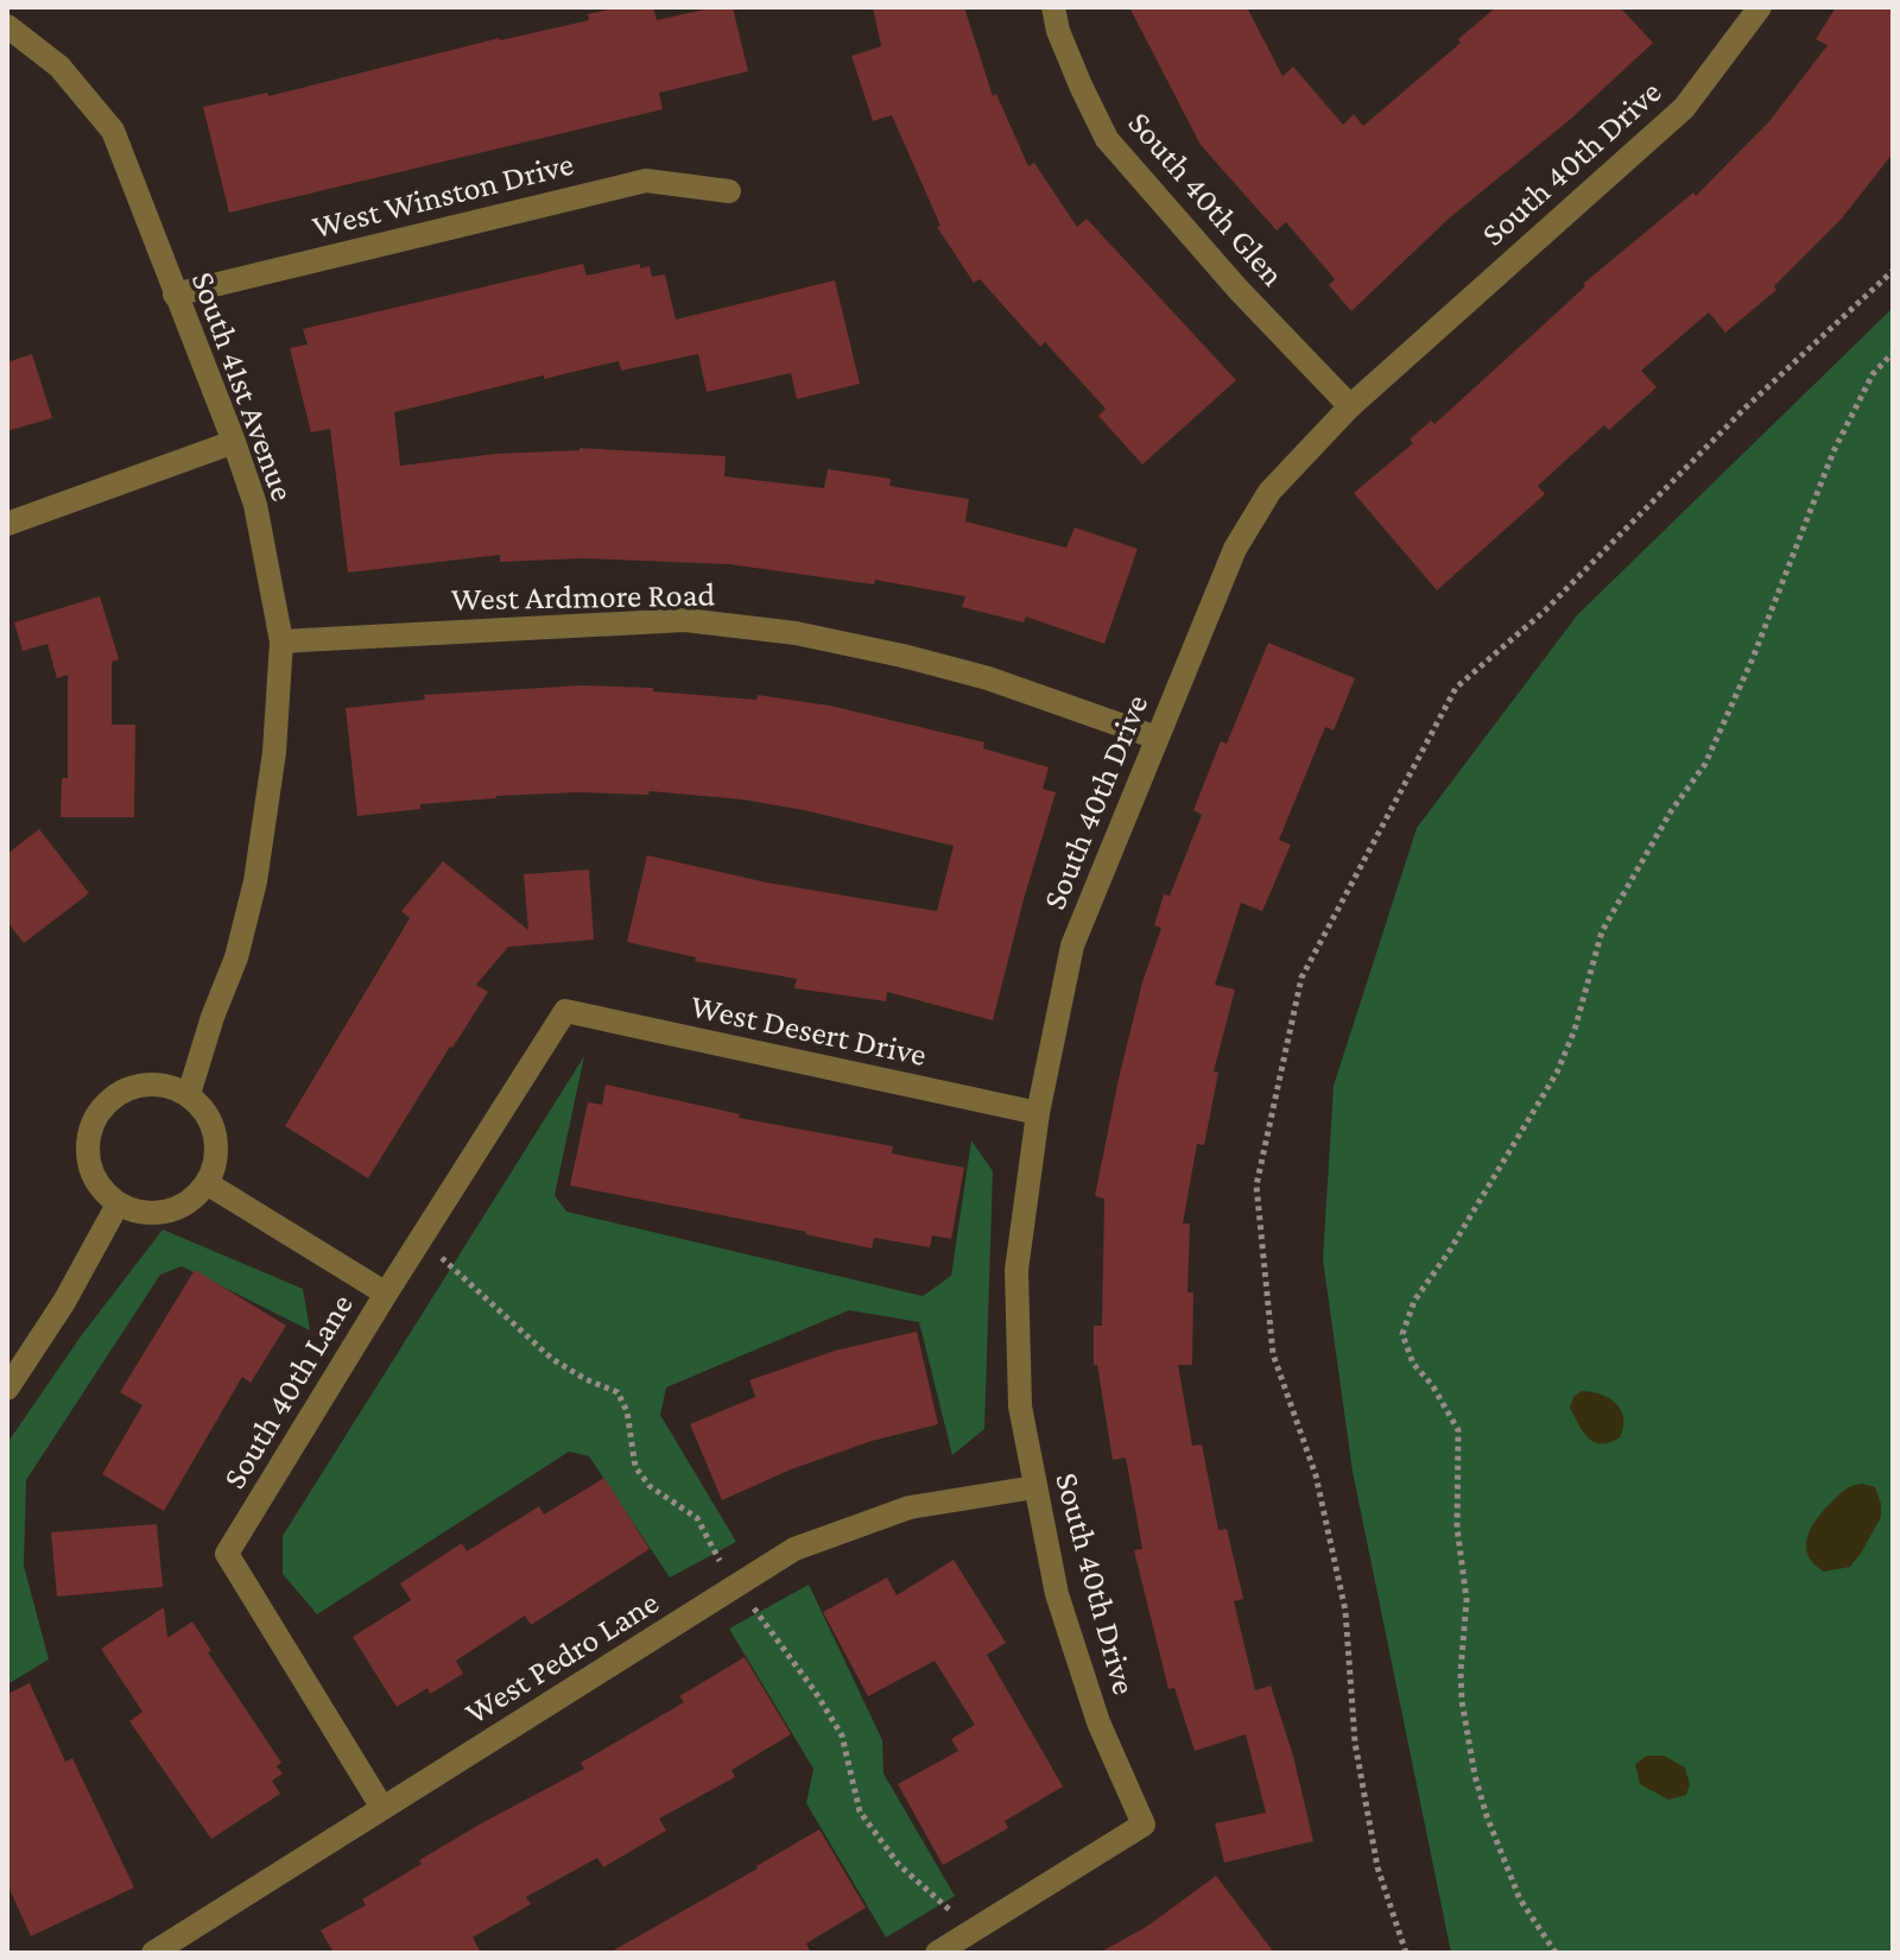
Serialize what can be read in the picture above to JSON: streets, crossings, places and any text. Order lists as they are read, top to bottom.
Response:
{
  "streets": {
    "street": [
      "South 40th Drive",
      "West Winston Drive",
      "South 40th Glen",
      "South 41st Avenue",
      "West Ardmore Road",
      "West Desert Drive",
      "South 40th Lane",
      "West Pedro Lane"
    ]
  },
  "crossings": [
    ["South 40th Drive", "South 40th Glen"],
    ["South 40th Drive", "West Ardmore Road"],
    ["South 40th Drive", "West Desert Drive"],
    ["South 40th Drive", "West Pedro Lane"],
    ["West Winston Drive", "South 41st Avenue"],
    ["South 41st Avenue", "West Ardmore Road"],
    ["West Desert Drive", "South 40th Lane"],
    ["South 40th Lane", "West Pedro Lane"]
  ]
}
